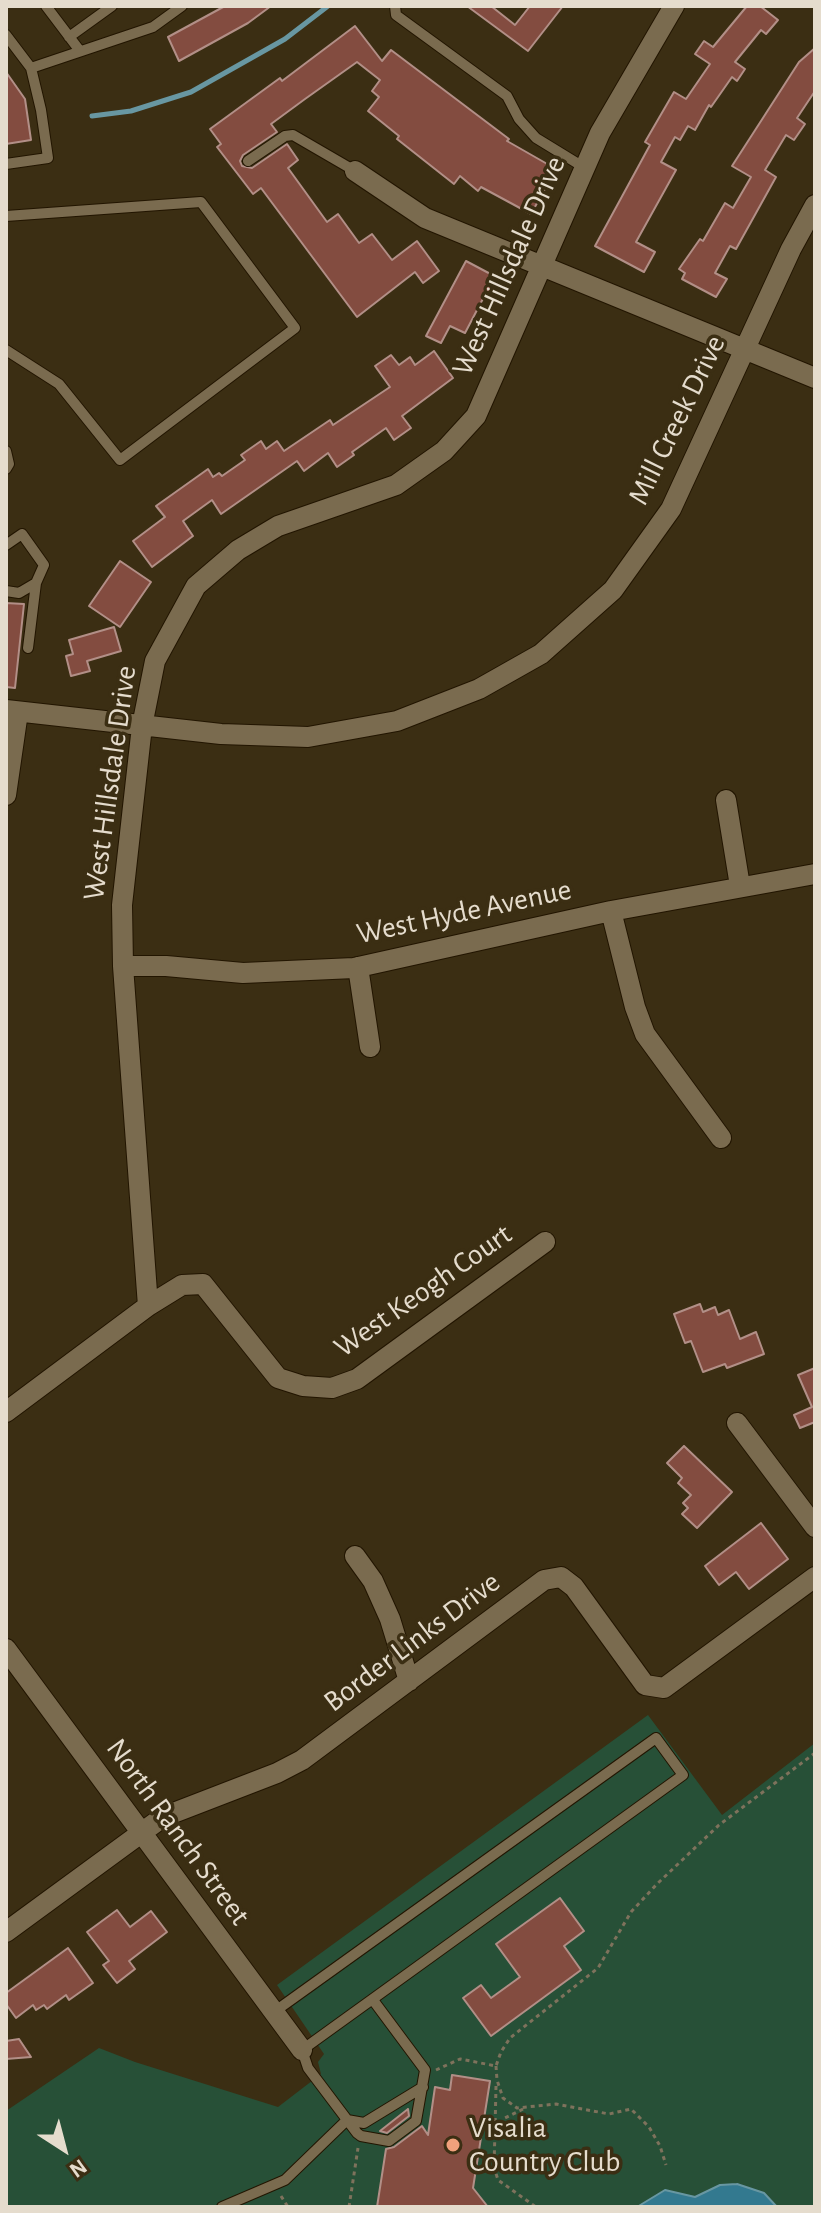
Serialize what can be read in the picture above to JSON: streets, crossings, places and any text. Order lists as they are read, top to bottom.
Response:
{
  "streets": {
    "street": [
      "West Hillsdale Drive",
      "Mill Creek Drive",
      "West Hyde Avenue",
      "West Keogh Court",
      "Border Links Drive",
      "North Ranch Street"
    ]
  },
  "crossings": [
    ["West Hillsdale Drive", "Mill Creek Drive"],
    ["West Hillsdale Drive", "West Hyde Avenue"],
    ["West Hillsdale Drive", "West Keogh Court"],
    ["Border Links Drive", "North Ranch Street"]
  ],
  "places": ["Visalia Country Club"],
  "north": "bottom right"
}
